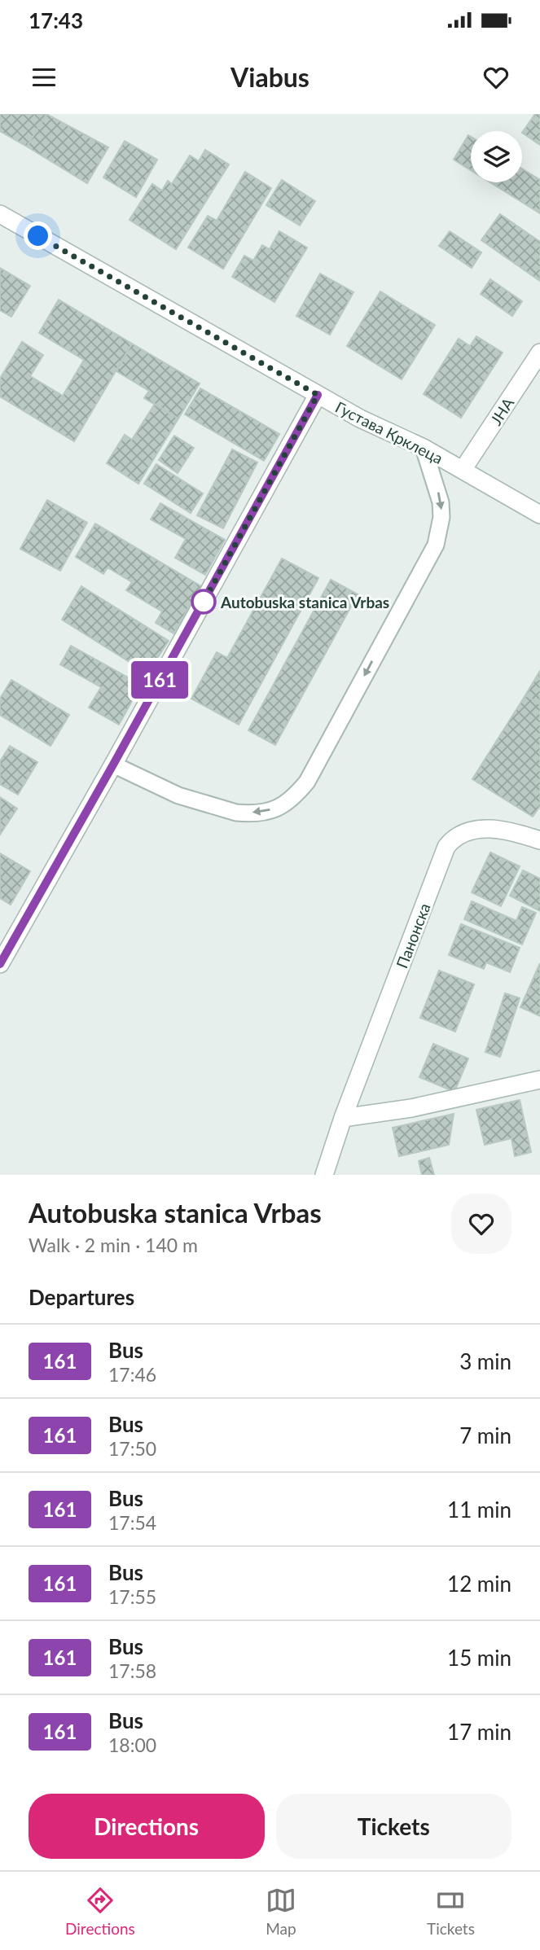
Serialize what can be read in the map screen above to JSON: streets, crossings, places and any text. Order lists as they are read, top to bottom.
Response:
{
  "streets": {
    "street": ["ЈНА", "Густава Крклеца", "Панонска"]
  },
  "crossings": [
    ["ЈНА", "Густава Крклеца"]
  ],
  "places": ["Autobuska stanica Vrbas"],
  "lines": ["bus line 161"],
  "page": {
    "status": "17:43",
    "header": "Viabus",
    "on_map": "161",
    "heading": [
      ["Autobuska stanica Vrbas", "Walk · 2 min · 140 m"],
      "Departures"
    ],
    "list": [
      {
        "mark": "161",
        "name": "Bus",
        "note": "17:46",
        "value": "3 min"
      },
      {
        "mark": "161",
        "name": "Bus",
        "note": "17:50",
        "value": "7 min"
      },
      {
        "mark": "161",
        "name": "Bus",
        "note": "17:54",
        "value": "11 min"
      },
      {
        "mark": "161",
        "name": "Bus",
        "note": "17:55",
        "value": "12 min"
      },
      {
        "mark": "161",
        "name": "Bus",
        "note": "17:58",
        "value": "15 min"
      },
      {
        "mark": "161",
        "name": "Bus",
        "note": "18:00",
        "value": "17 min"
      }
    ],
    "buttons": ["Directions", "Tickets"],
    "tabs": ["Directions", "Map", "Tickets"]
  }
}
